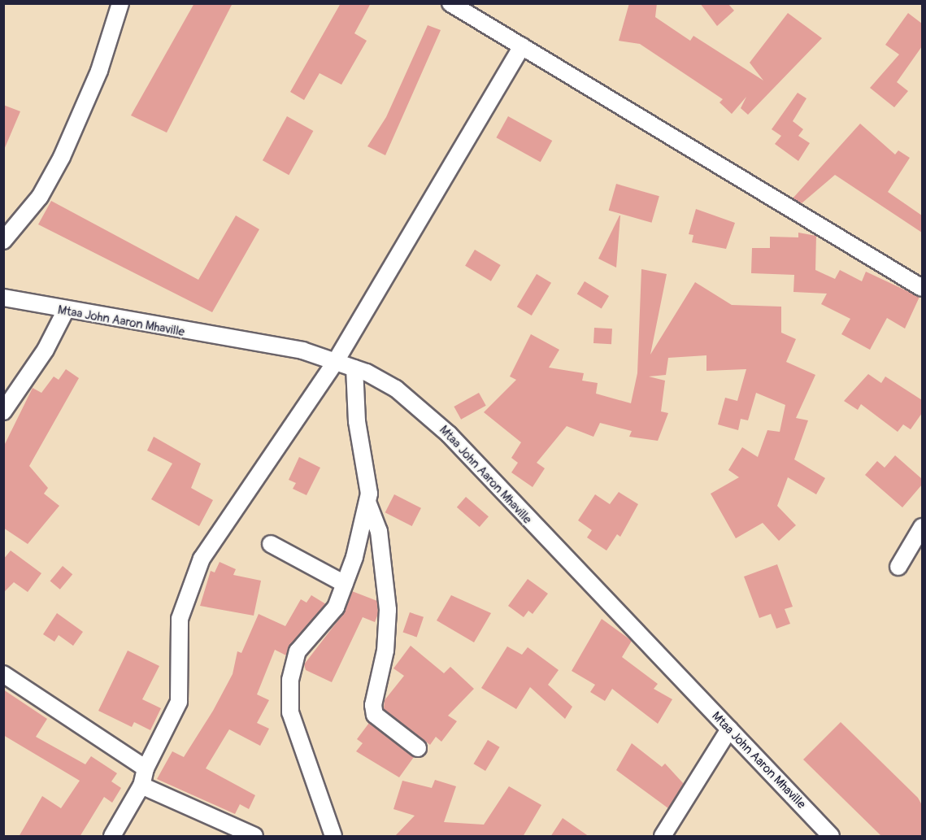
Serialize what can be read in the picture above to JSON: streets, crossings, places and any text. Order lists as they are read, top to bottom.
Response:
{
  "streets": {
    "street": ["Mtaa John Aaron Mhaville"]
  }
}
